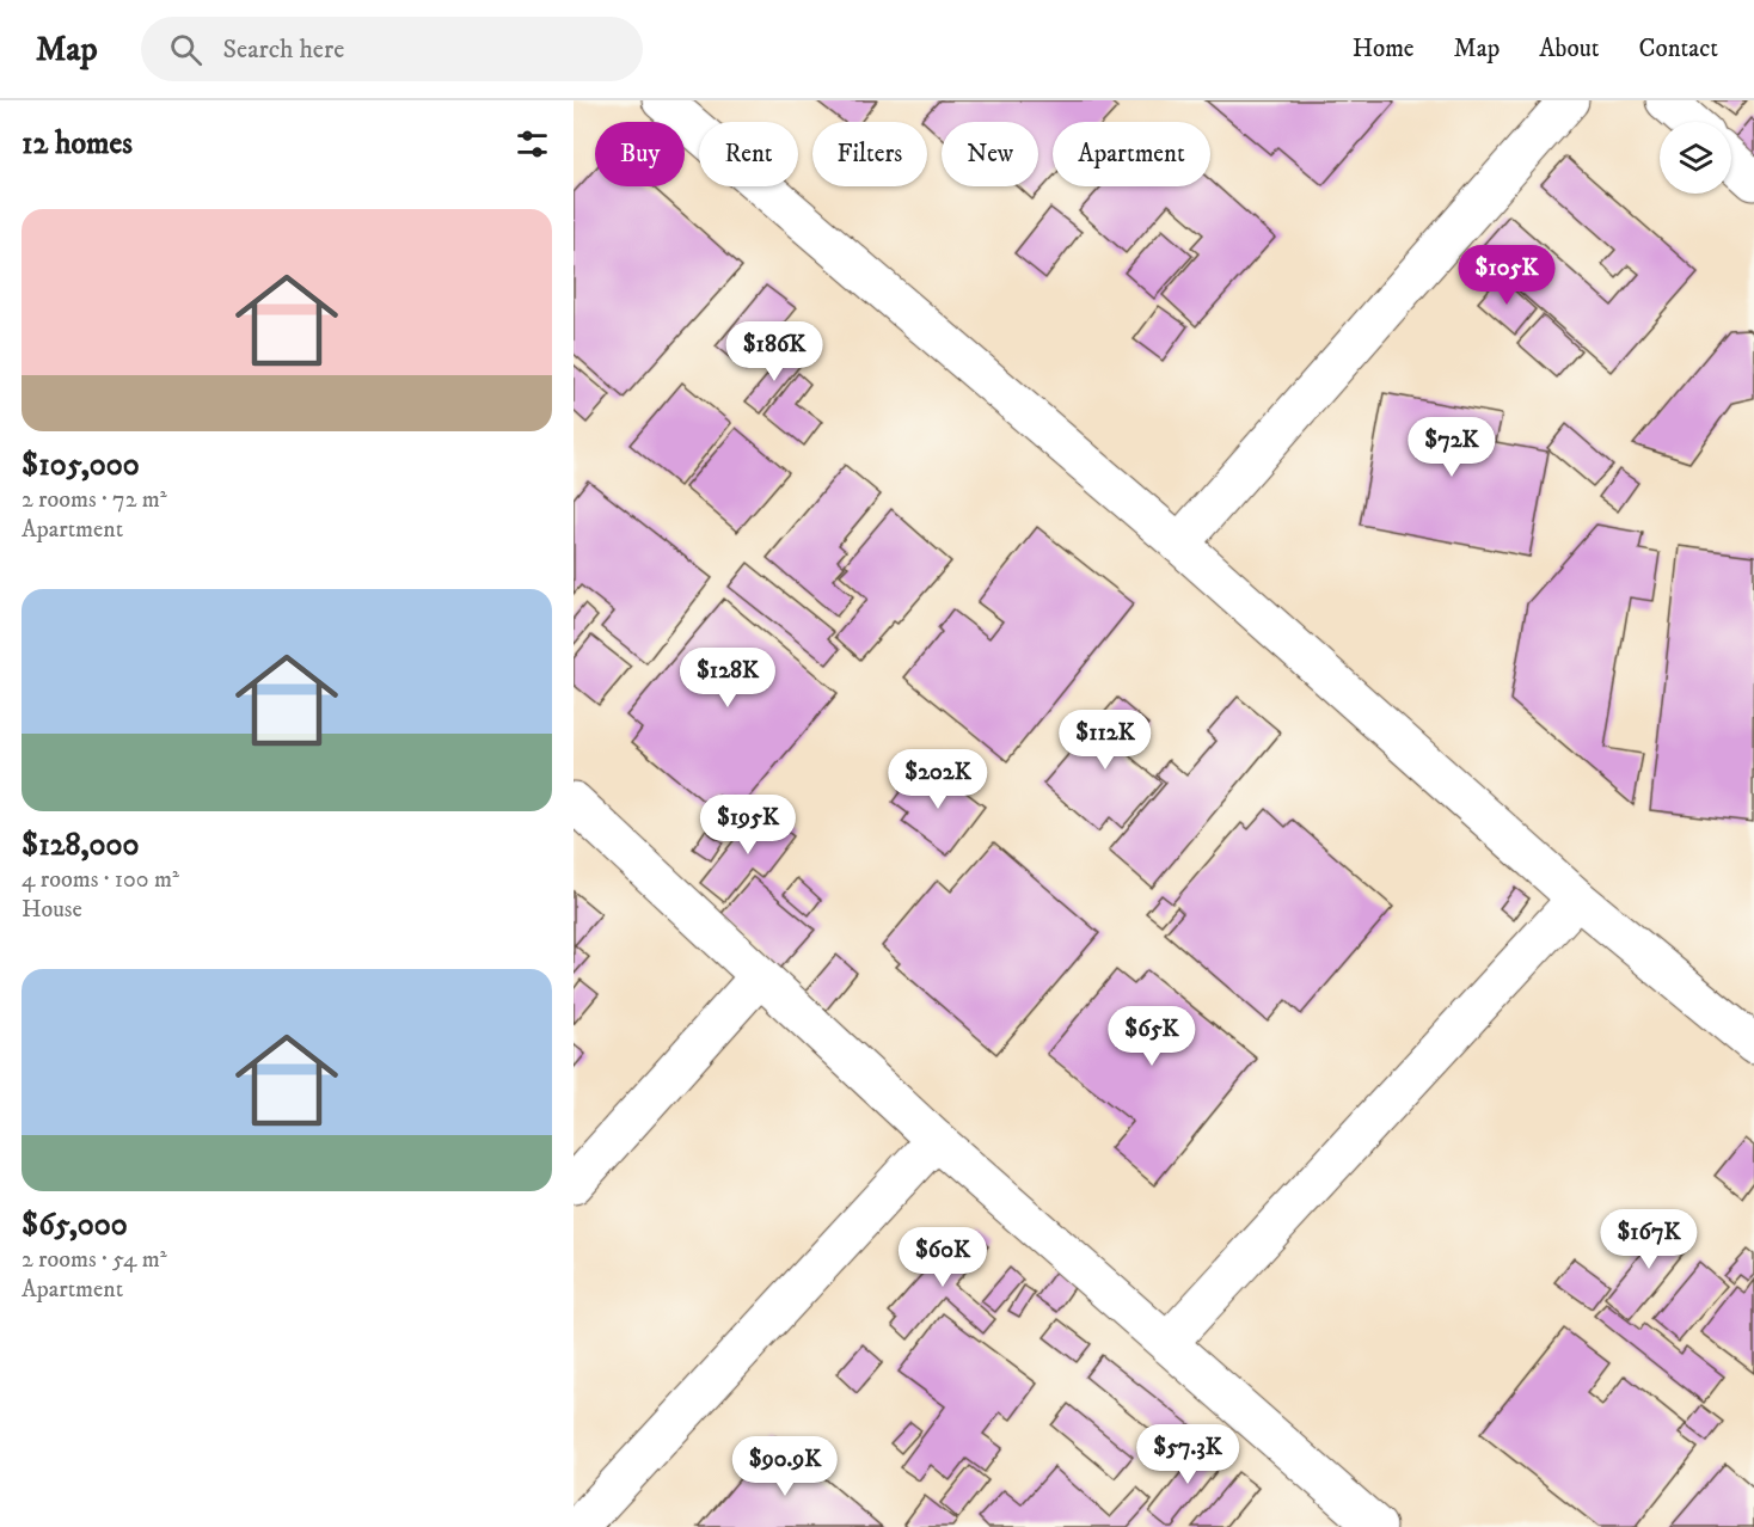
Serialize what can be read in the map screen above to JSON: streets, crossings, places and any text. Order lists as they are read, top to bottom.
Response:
{
  "page": {
    "header": "Map",
    "search": "Search here",
    "nav": [
      "Home",
      "Map",
      "About",
      "Contact"
    ],
    "heading": "12 homes",
    "chip": [
      "Buy",
      "Rent",
      "Filters",
      "New",
      "Apartment"
    ],
    "list": [
      {
        "name": "$105,000",
        "note": "2 rooms · 72 m² · Apartment"
      },
      {
        "name": "$128,000",
        "note": "4 rooms · 100 m² · House"
      },
      {
        "name": "$65,000",
        "note": "2 rooms · 54 m² · Apartment"
      }
    ],
    "price": [
      "$105K",
      "$186K",
      "$72K",
      "$128K",
      "$112K",
      "$202K",
      "$195K",
      "$65K",
      "$167K",
      "$60K",
      "$57.3K",
      "$90.9K"
    ]
  }
}
